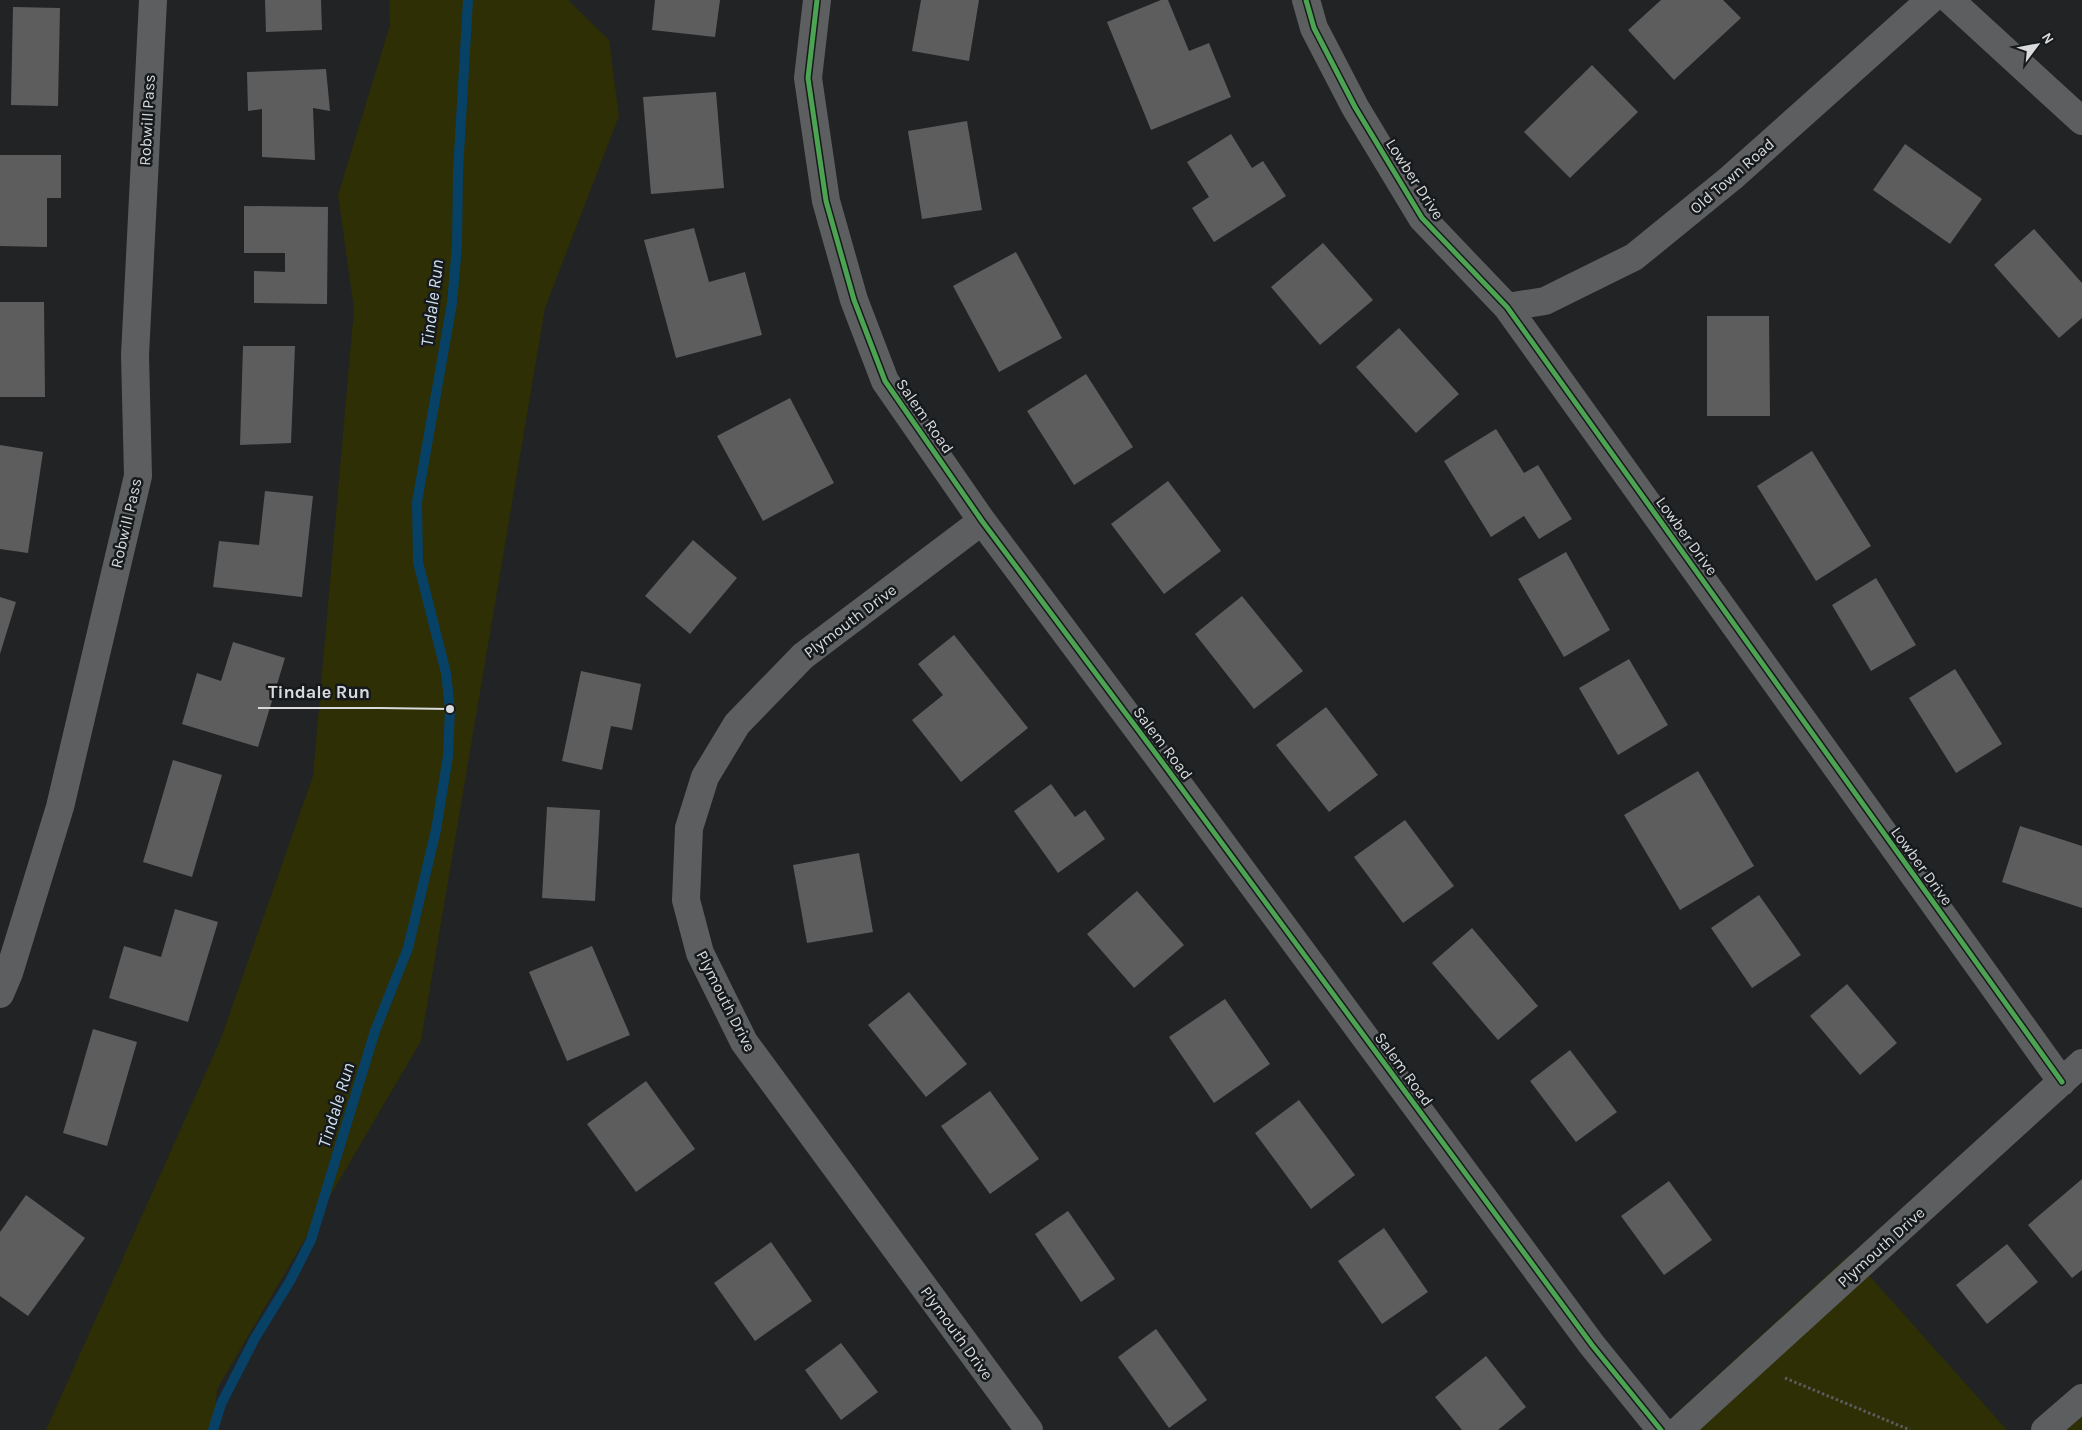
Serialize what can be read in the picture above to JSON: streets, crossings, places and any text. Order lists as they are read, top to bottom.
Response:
{
  "streets": {
    "street": [
      "Robwill Pass",
      "Old Town Road",
      "Lowber Drive",
      "Salem Road",
      "Plymouth Drive"
    ]
  },
  "crossings": [
    ["Old Town Road", "Lowber Drive"],
    ["Lowber Drive", "Plymouth Drive"],
    ["Salem Road", "Plymouth Drive"]
  ],
  "water": ["Tindale Run"],
  "places": ["Tindale Run"],
  "north": "top right"
}
